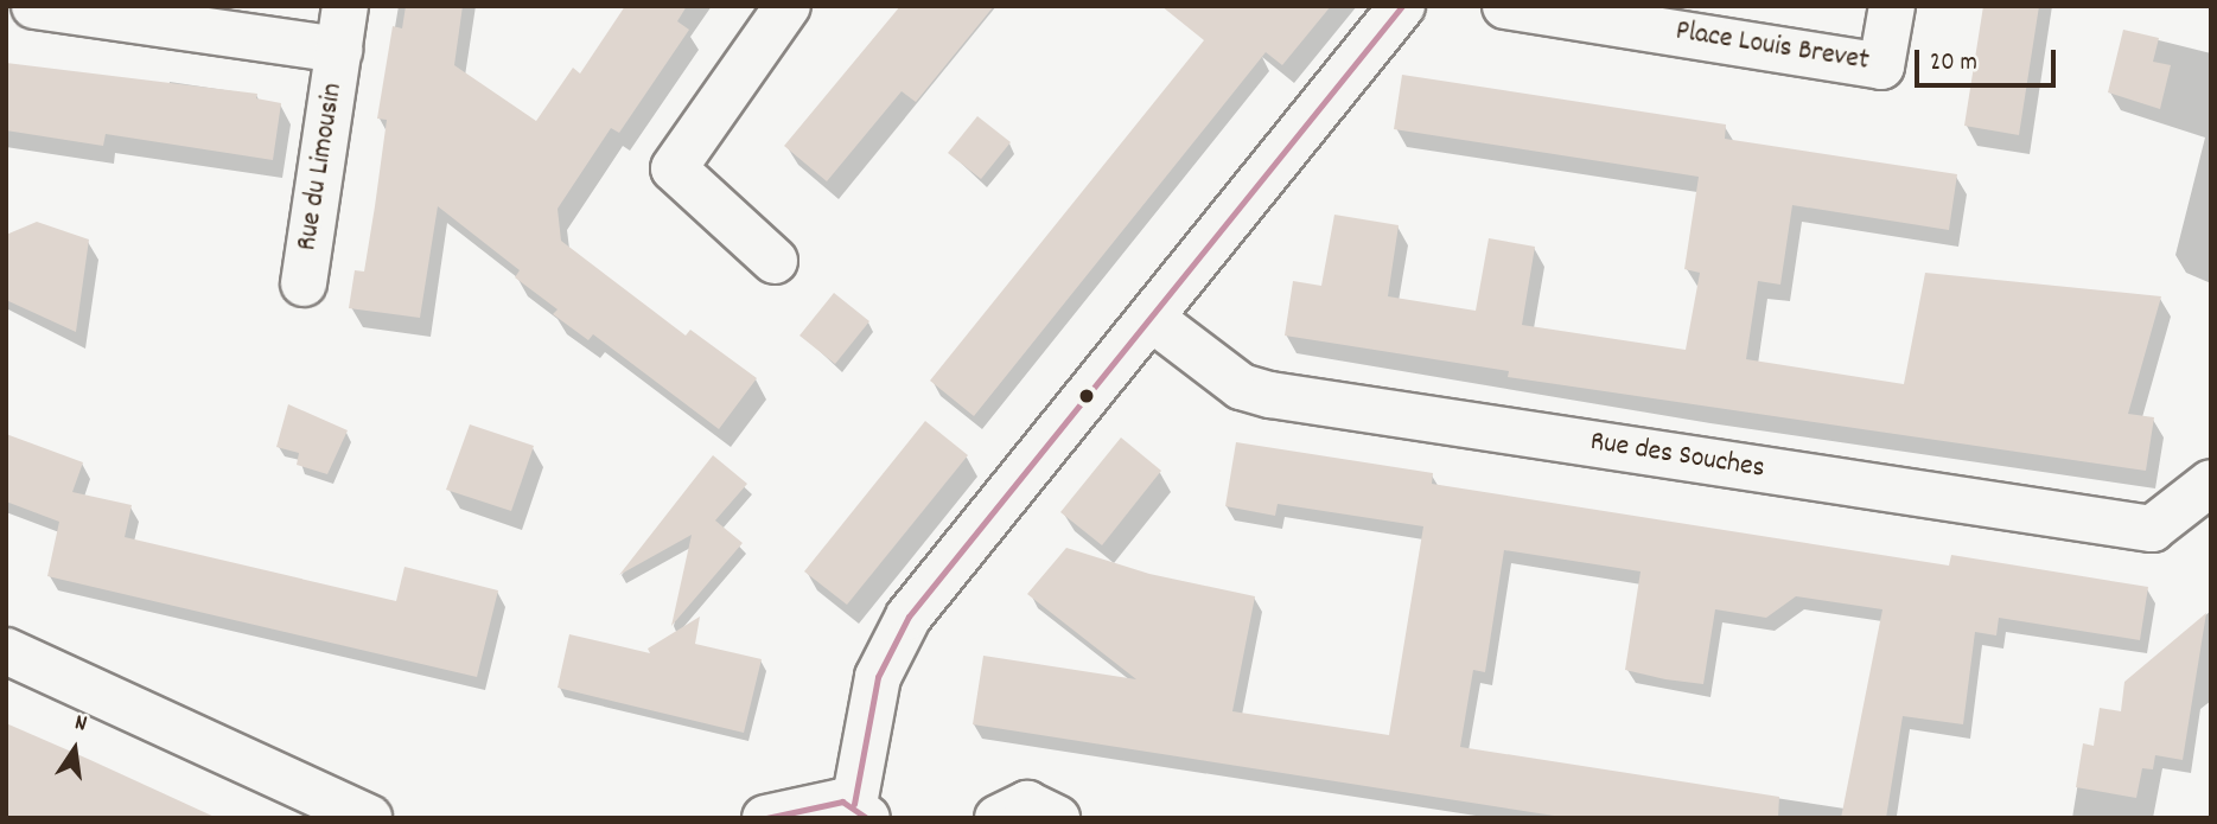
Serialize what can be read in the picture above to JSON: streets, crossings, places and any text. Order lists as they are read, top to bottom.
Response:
{
  "streets": {
    "street": ["Place Louis Brevet", "Rue du Limousin", "Rue des Souches"]
  },
  "scale_bar": "20 m",
  "north": "top"
}
